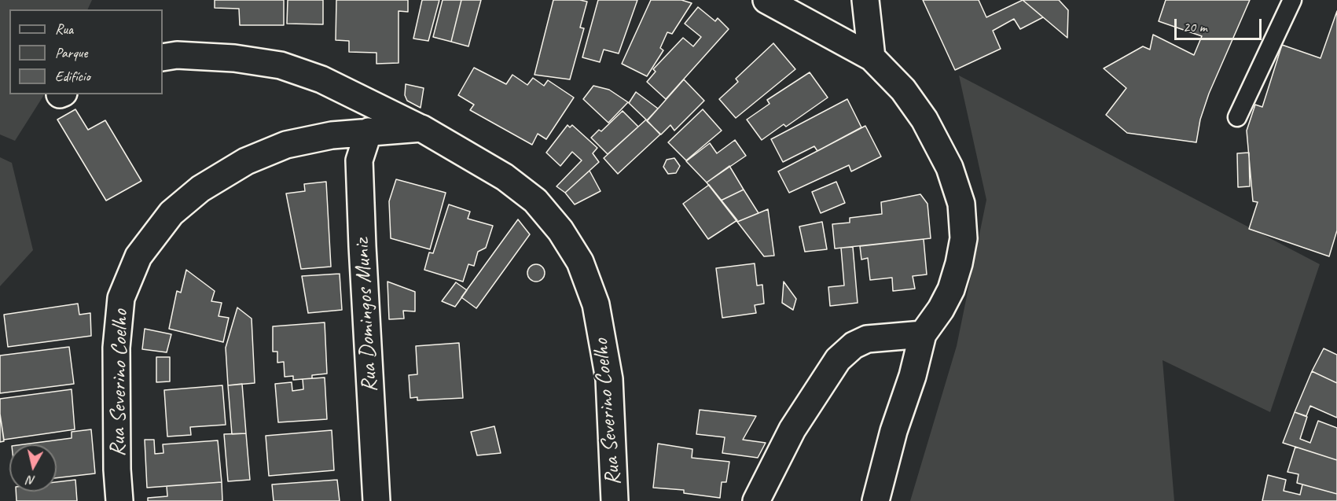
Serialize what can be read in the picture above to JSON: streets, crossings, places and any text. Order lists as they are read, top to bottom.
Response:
{
  "streets": {
    "street": ["Rua Domingos Muniz", "Rua Severino Coelho"]
  },
  "crossings": [
    ["Rua Domingos Muniz", "Rua Severino Coelho"]
  ],
  "legend": ["Rua", "Parque", "Edifício"],
  "scale_bar": "20 m",
  "north": "bottom"
}
